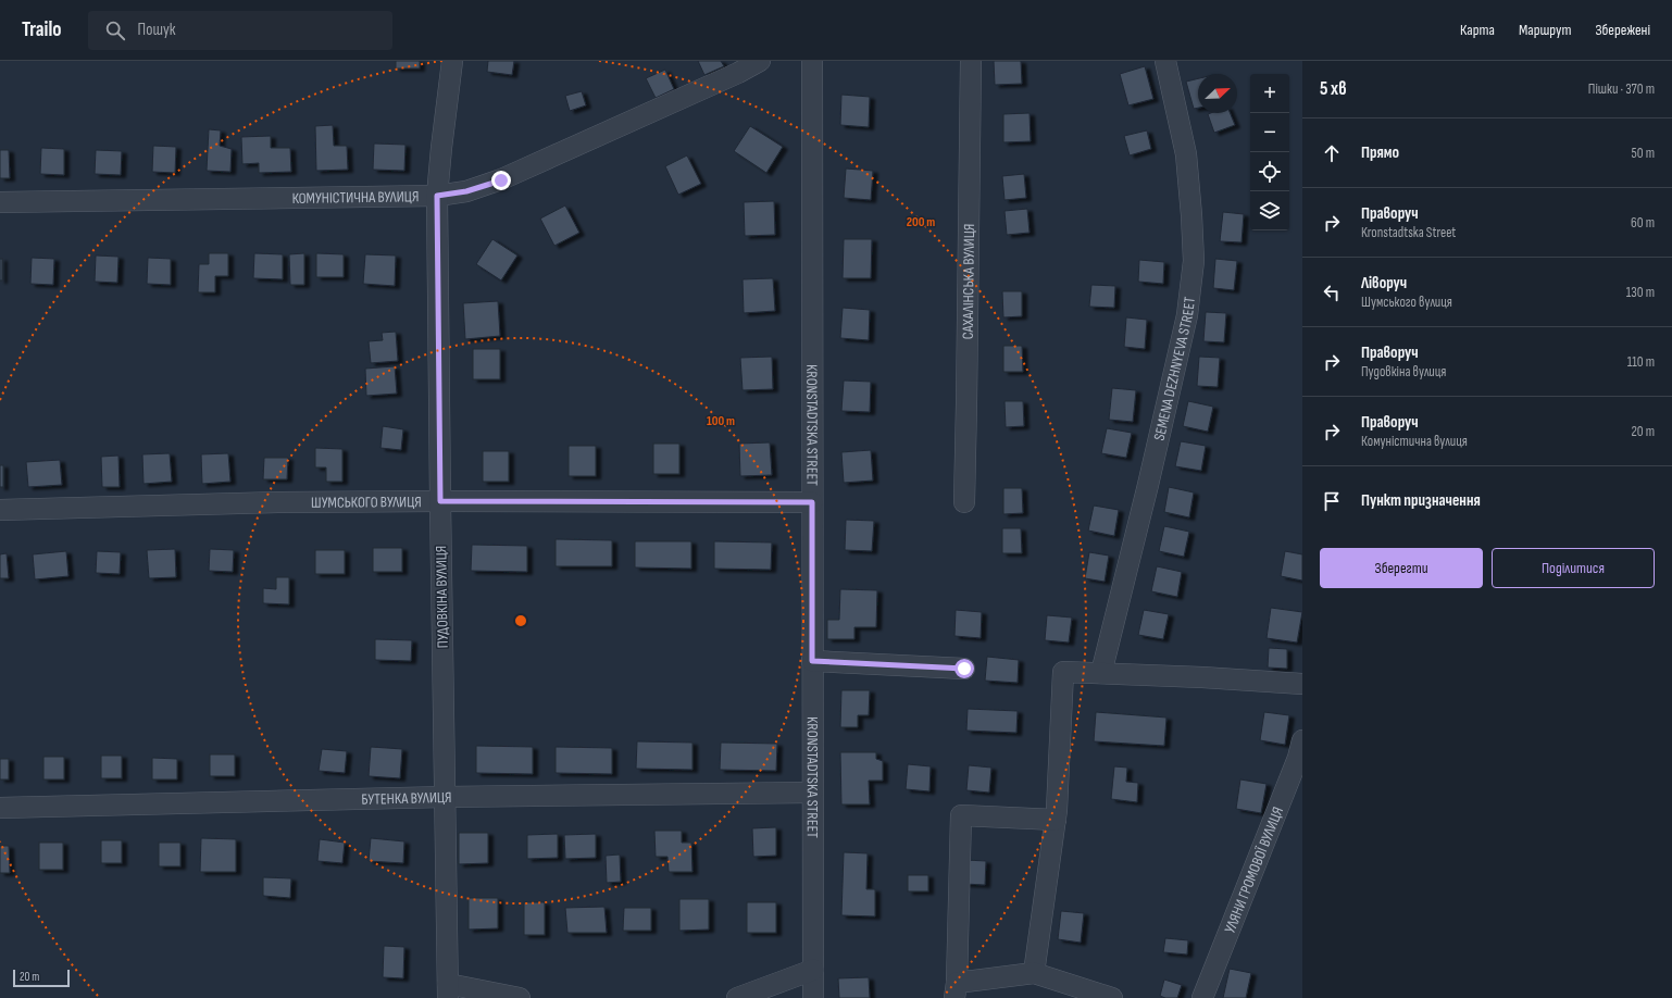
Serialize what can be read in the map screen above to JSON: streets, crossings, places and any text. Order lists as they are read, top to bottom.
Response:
{
  "streets": {
    "street": [
      "КОМУНІСТИЧНА ВУЛИЦЯ",
      "САХАЛІНСЬКА ВУЛИЦЯ",
      "SEMENA DEZHNYEVA STREET",
      "KRONSTADTSKA STREET",
      "ШУМСЬКОГО ВУЛИЦЯ",
      "ПУДОВКІНА ВУЛИЦЯ",
      "БУТЕНКА ВУЛИЦЯ",
      "УЛЯНИ ГРОМОВОЇ ВУЛИЦЯ"
    ]
  },
  "crossings": [
    ["КОМУНІСТИЧНА ВУЛИЦЯ", "ПУДОВКІНА ВУЛИЦЯ"],
    ["KRONSTADTSKA STREET", "ШУМСЬКОГО ВУЛИЦЯ"],
    ["KRONSTADTSKA STREET", "БУТЕНКА ВУЛИЦЯ"],
    ["ШУМСЬКОГО ВУЛИЦЯ", "ПУДОВКІНА ВУЛИЦЯ"],
    ["ПУДОВКІНА ВУЛИЦЯ", "БУТЕНКА ВУЛИЦЯ"]
  ],
  "scale_bar": "20 m",
  "north": "top right",
  "page": {
    "header": "Trailo",
    "search": "Пошук",
    "nav": ["Карта", "Маршрут", "Збережені"],
    "heading": ["5 хв", "Пішки · 370 m"],
    "map_buttons": ["+", "−"],
    "list": [
      ["Прямо", "50 m"],
      ["Праворуч", "Kronstadtska Street", "60 m"],
      ["Ліворуч", "Шумського вулиця", "130 m"],
      ["Праворуч", "Пудовкіна вулиця", "110 m"],
      ["Праворуч", "Комуністична вулиця", "20 m"],
      "Пункт призначення"
    ],
    "buttons": ["Зберегти", "Поділитися"],
    "scale": "20 m"
  },
  "rings": ["200 m", "100 m"]
}
